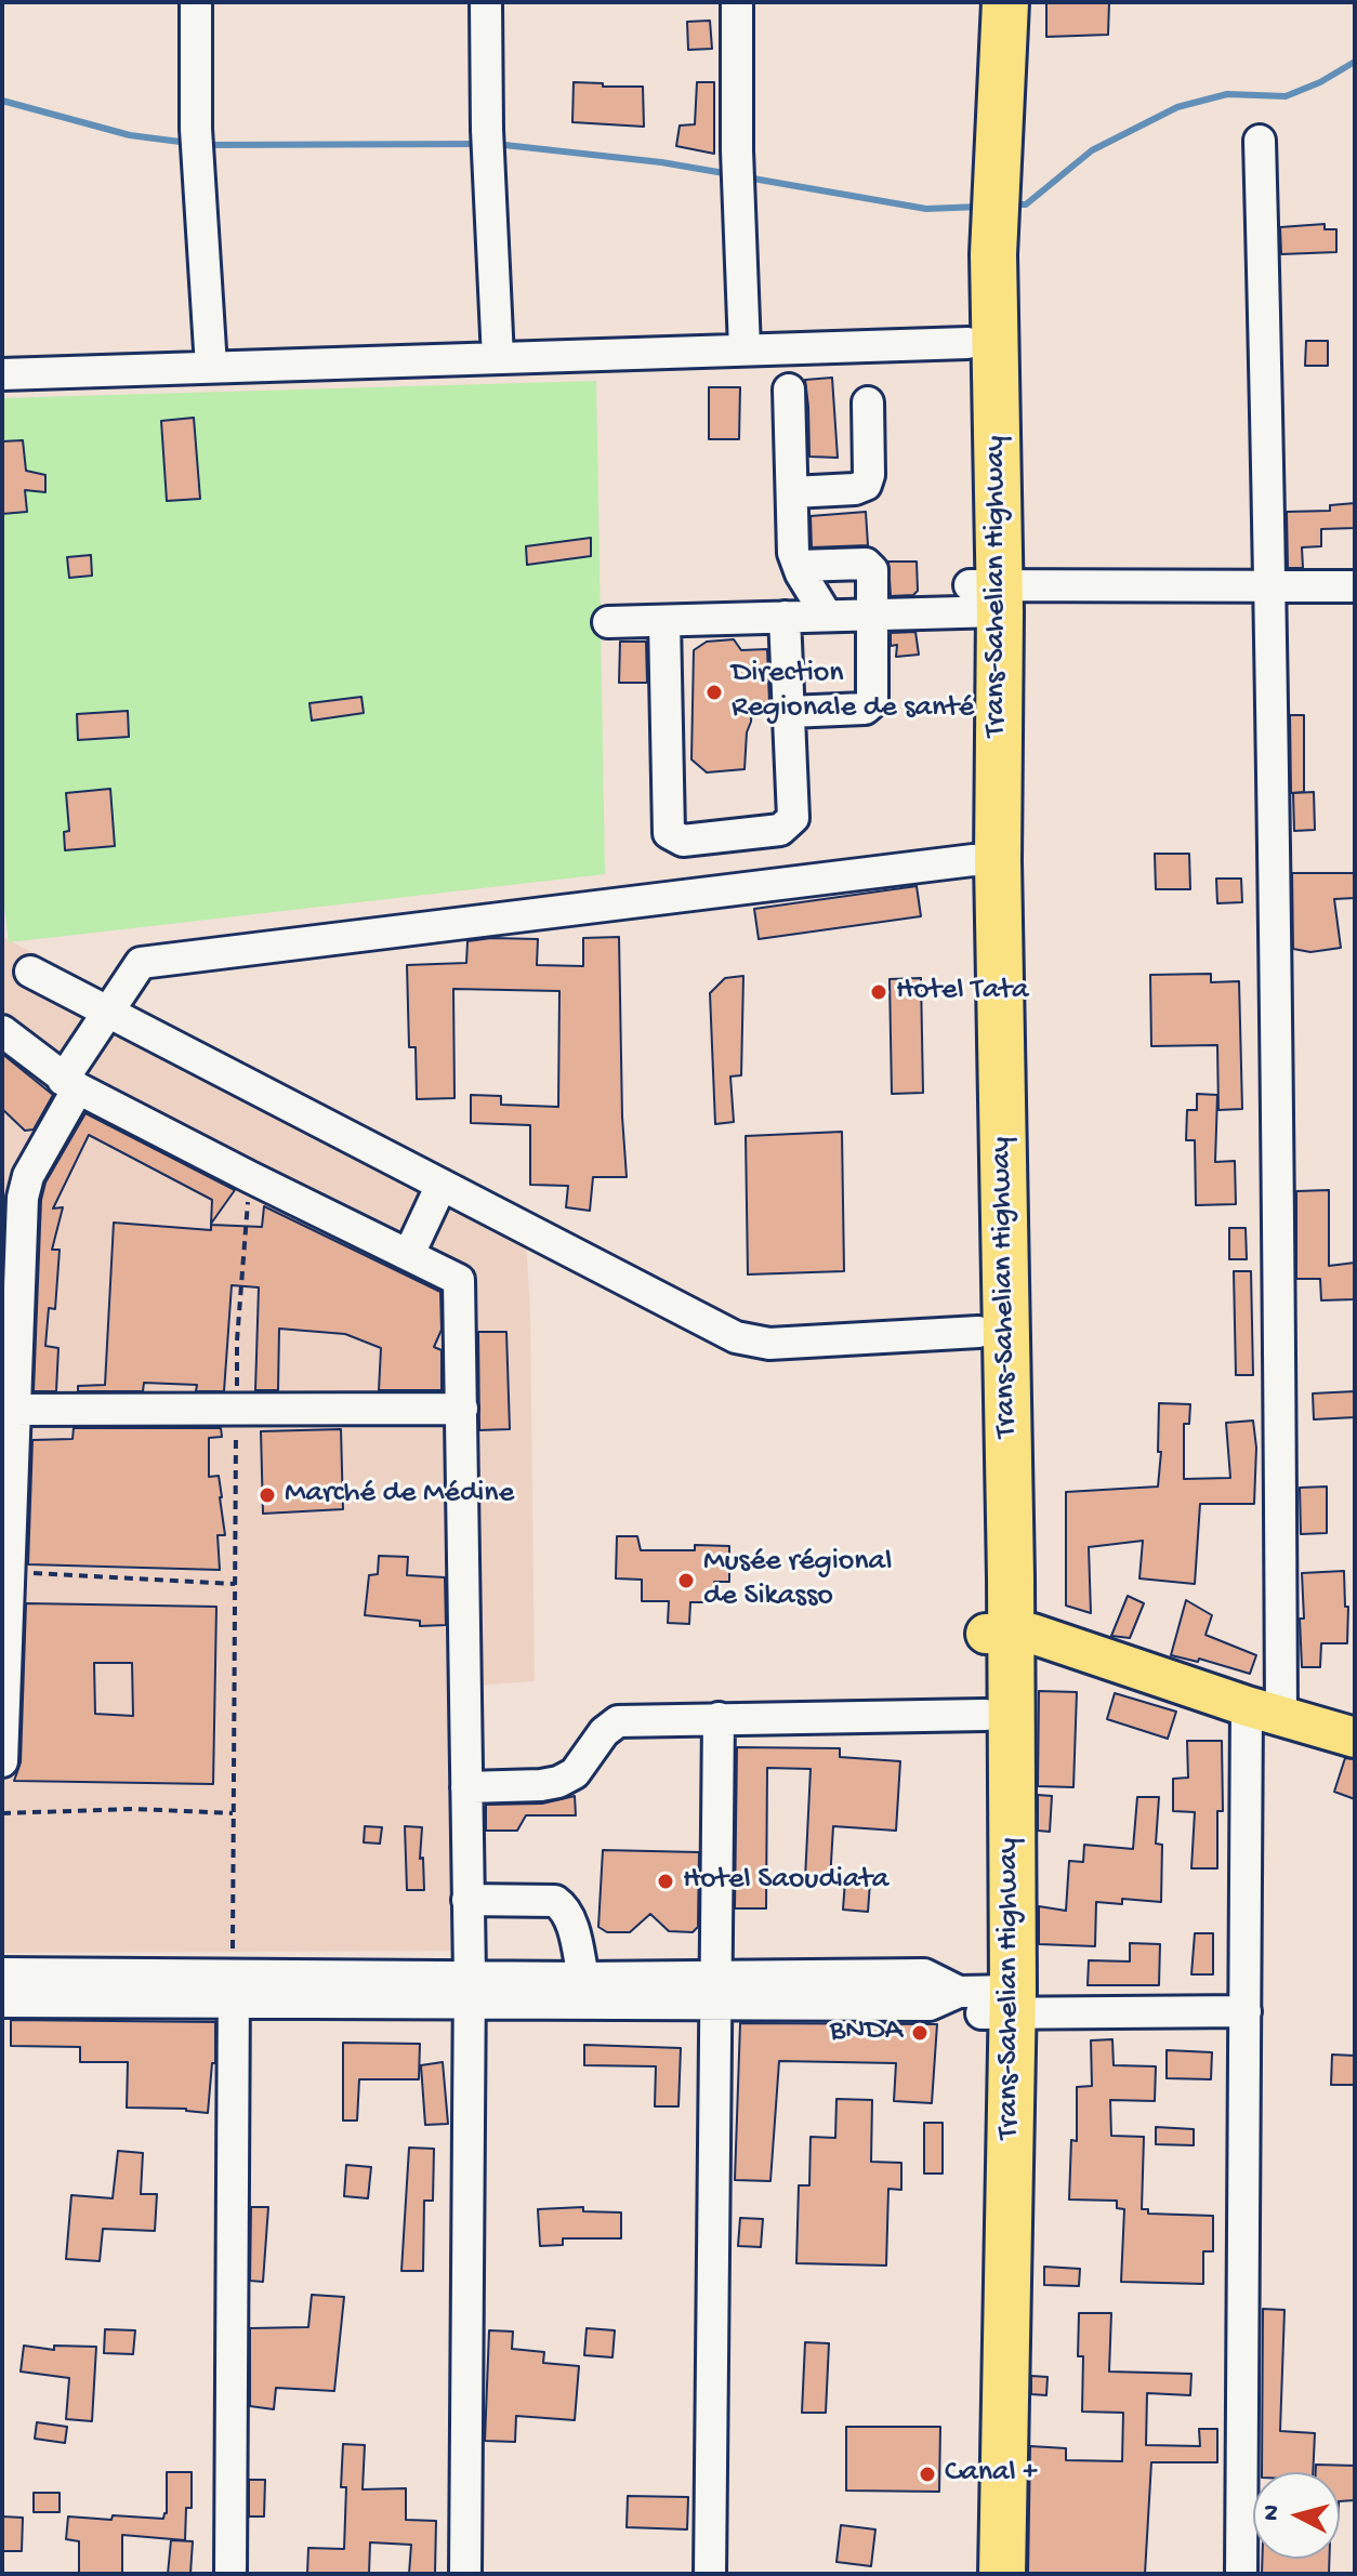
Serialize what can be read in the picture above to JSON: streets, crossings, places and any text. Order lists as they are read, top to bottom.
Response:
{
  "streets": {
    "highway": ["Trans-Sahelian Highway"]
  },
  "places": [
    "Direction Regionale de santé",
    "Hotel Tata",
    "Marché de Médine",
    "Musée régional de Sikasso",
    "Hotel Saoudiata",
    "BNDA",
    "Canal +"
  ],
  "north": "left"
}
